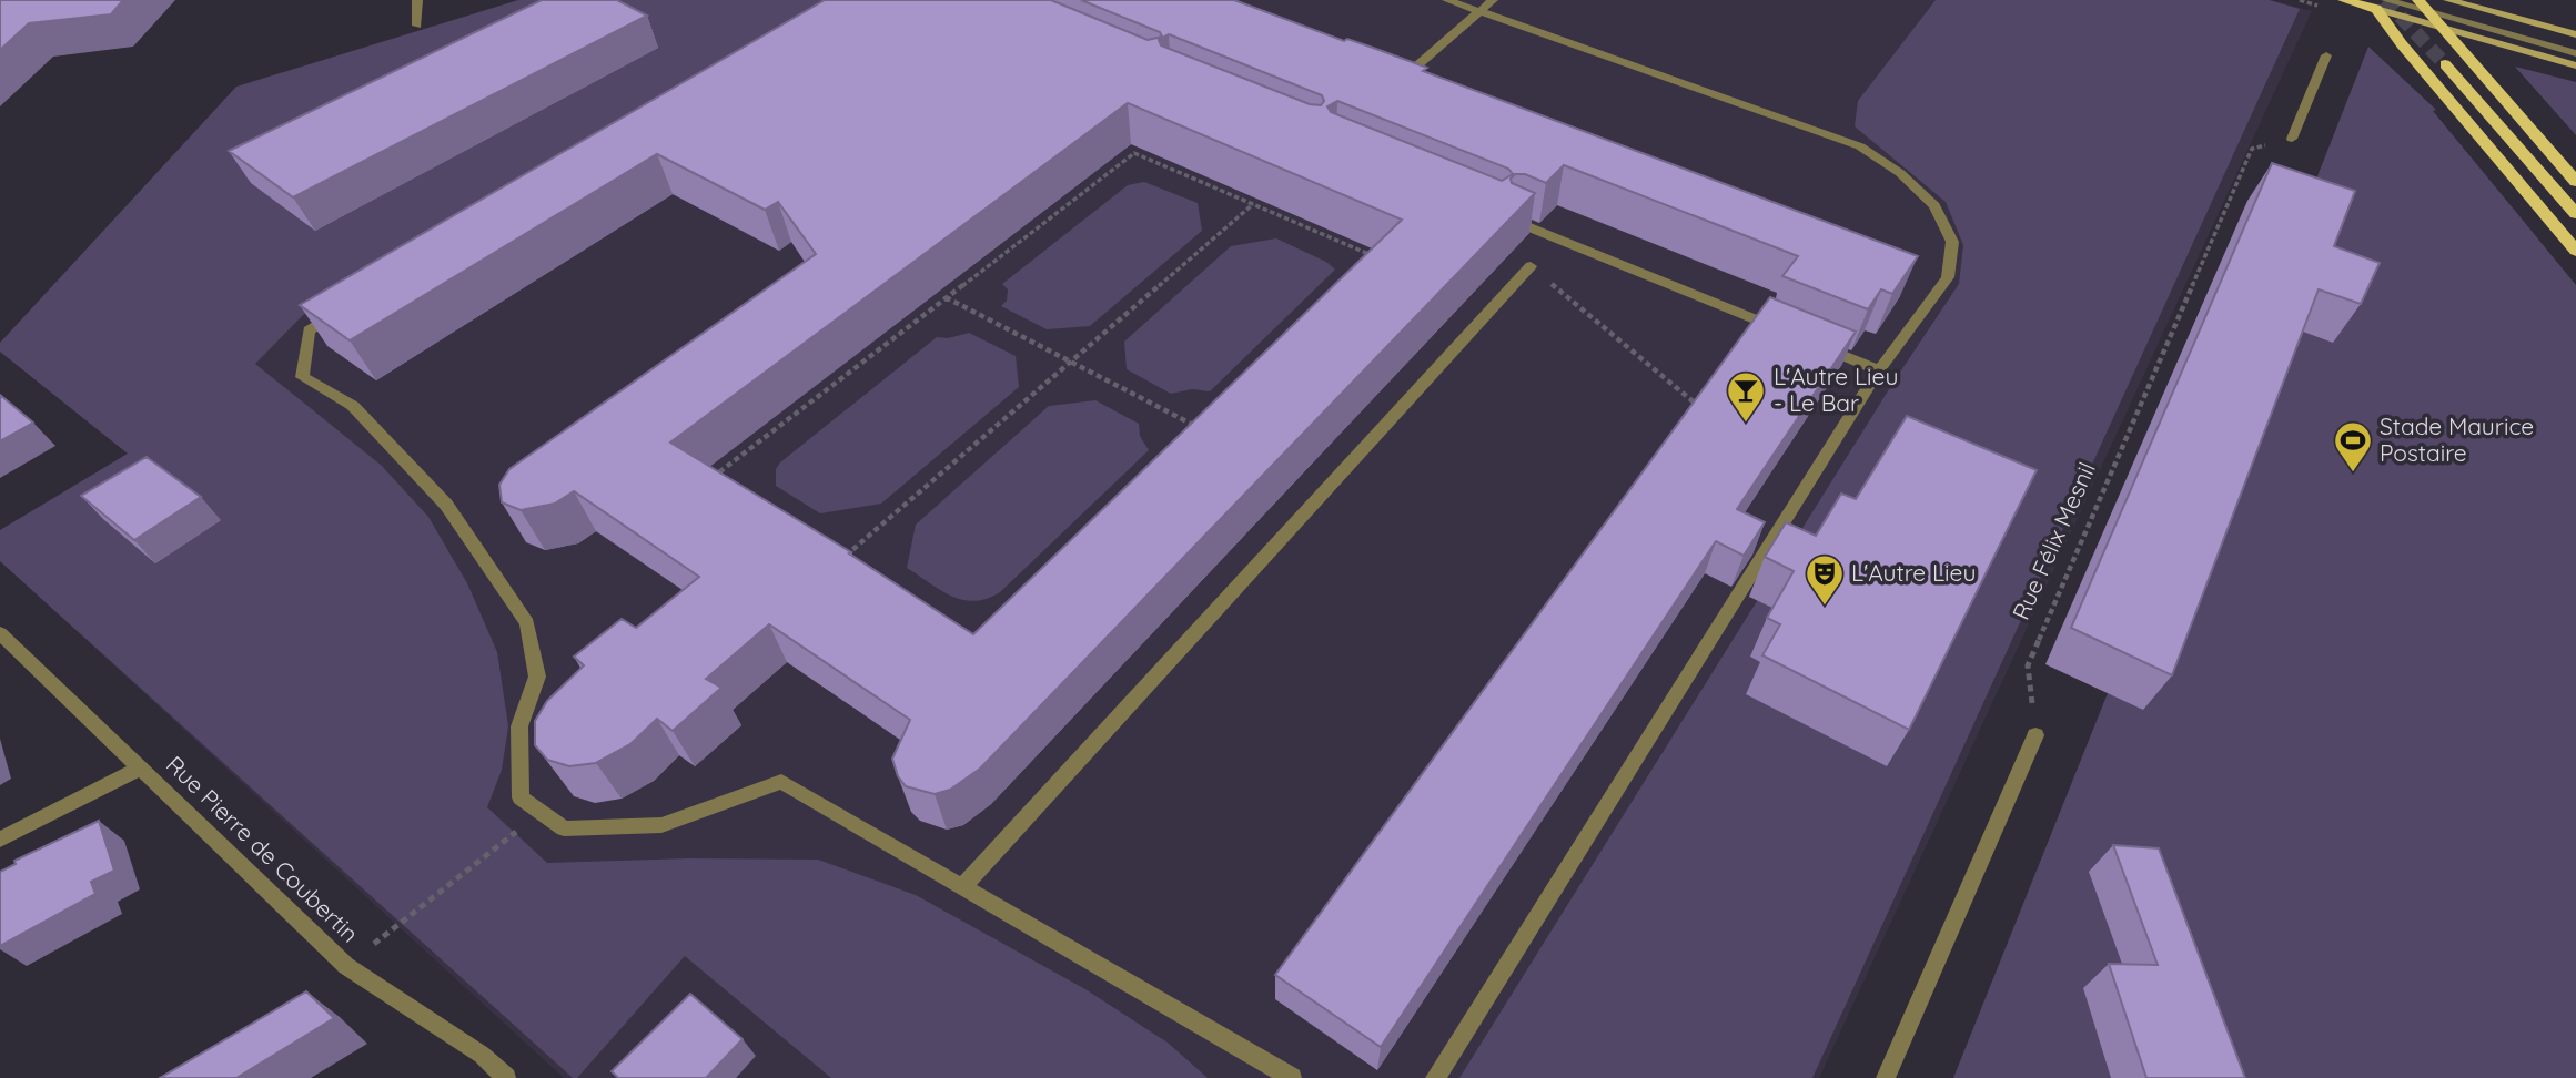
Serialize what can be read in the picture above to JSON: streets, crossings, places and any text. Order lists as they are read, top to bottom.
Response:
{
  "streets": {
    "street": ["Rue Pierre de Coubertin"],
    "path": ["Rue Félix Mesnil"]
  },
  "places": {
    "bar": ["L'Autre Lieu - Le Bar"],
    "sports": ["Stade Maurice Postaire"],
    "theatre": ["L'Autre Lieu"]
  }
}
